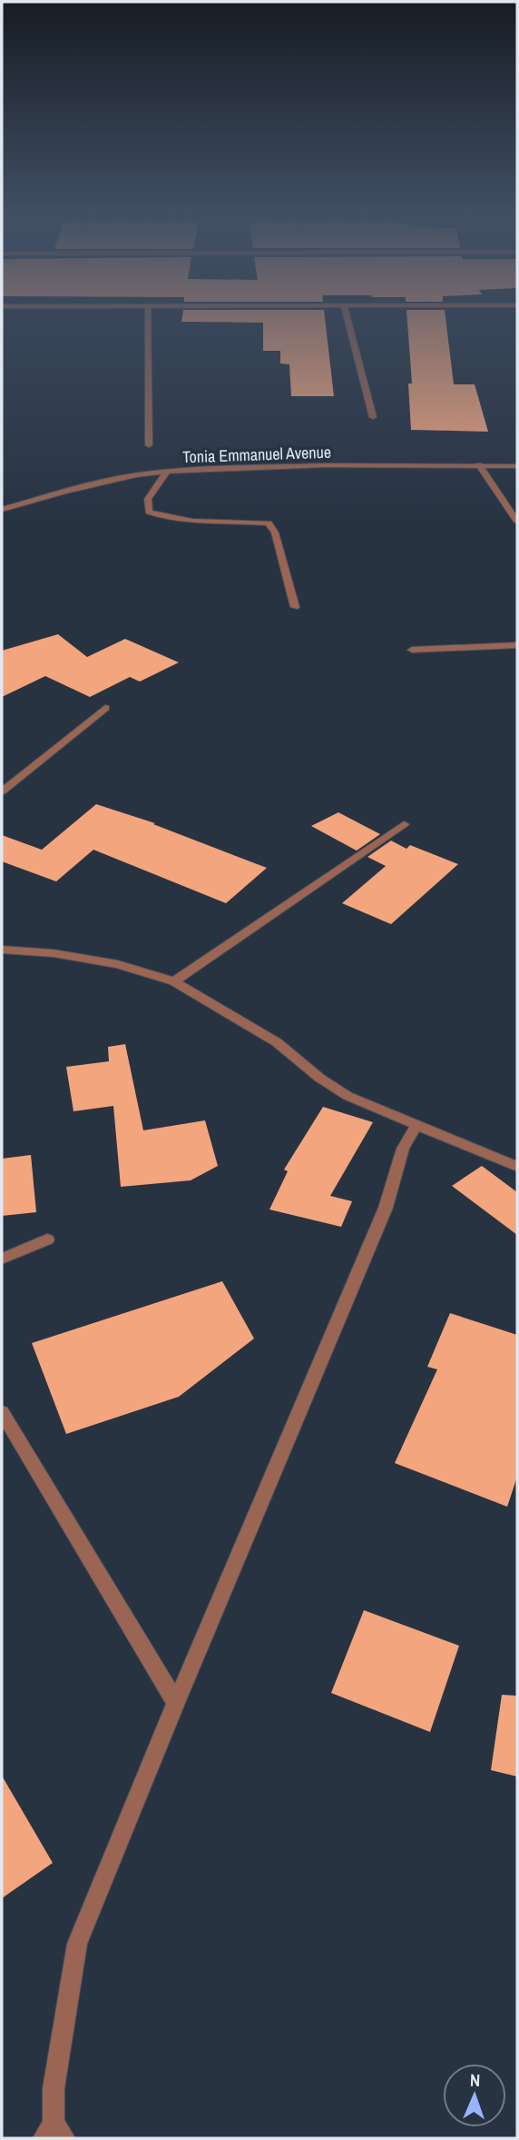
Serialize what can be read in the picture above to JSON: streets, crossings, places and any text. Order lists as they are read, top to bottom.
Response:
{
  "streets": {
    "street": ["Tonia Emmanuel Avenue"]
  },
  "north": "top"
}
